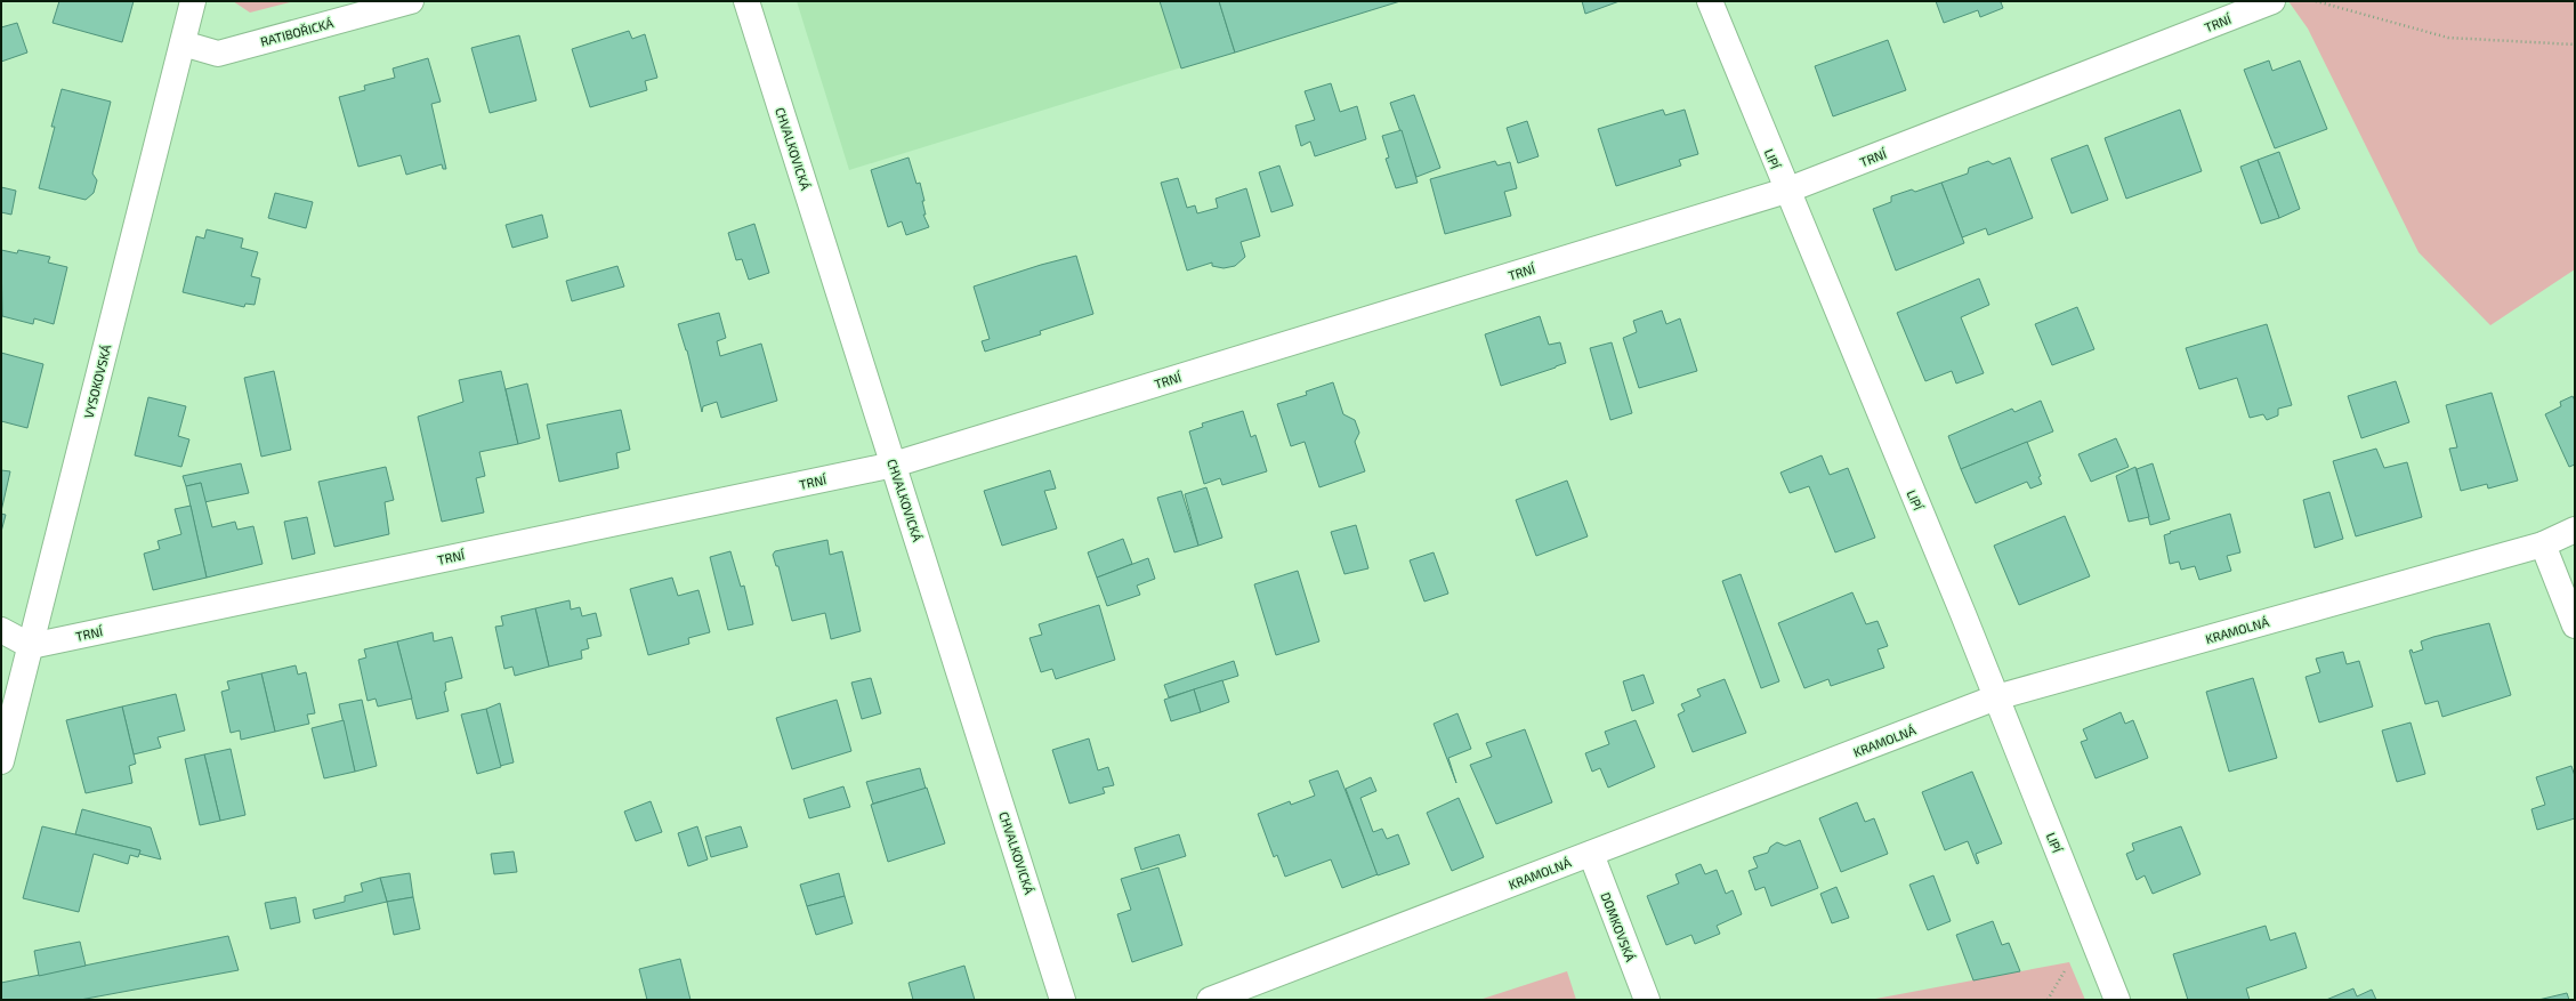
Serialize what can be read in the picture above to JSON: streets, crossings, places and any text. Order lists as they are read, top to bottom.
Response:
{
  "streets": {
    "street": [
      "TRNÍ",
      "RATIBOŘICKÁ",
      "CHVALKOVICKÁ",
      "LIPÍ",
      "VYSOKOVSKÁ",
      "KRAMOLNÁ",
      "DOMKOVSKÁ"
    ]
  },
  "crossings": [
    ["TRNÍ", "CHVALKOVICKÁ"],
    ["TRNÍ", "LIPÍ"],
    ["TRNÍ", "VYSOKOVSKÁ"],
    ["RATIBOŘICKÁ", "VYSOKOVSKÁ"],
    ["LIPÍ", "KRAMOLNÁ"],
    ["KRAMOLNÁ", "DOMKOVSKÁ"]
  ]
}
